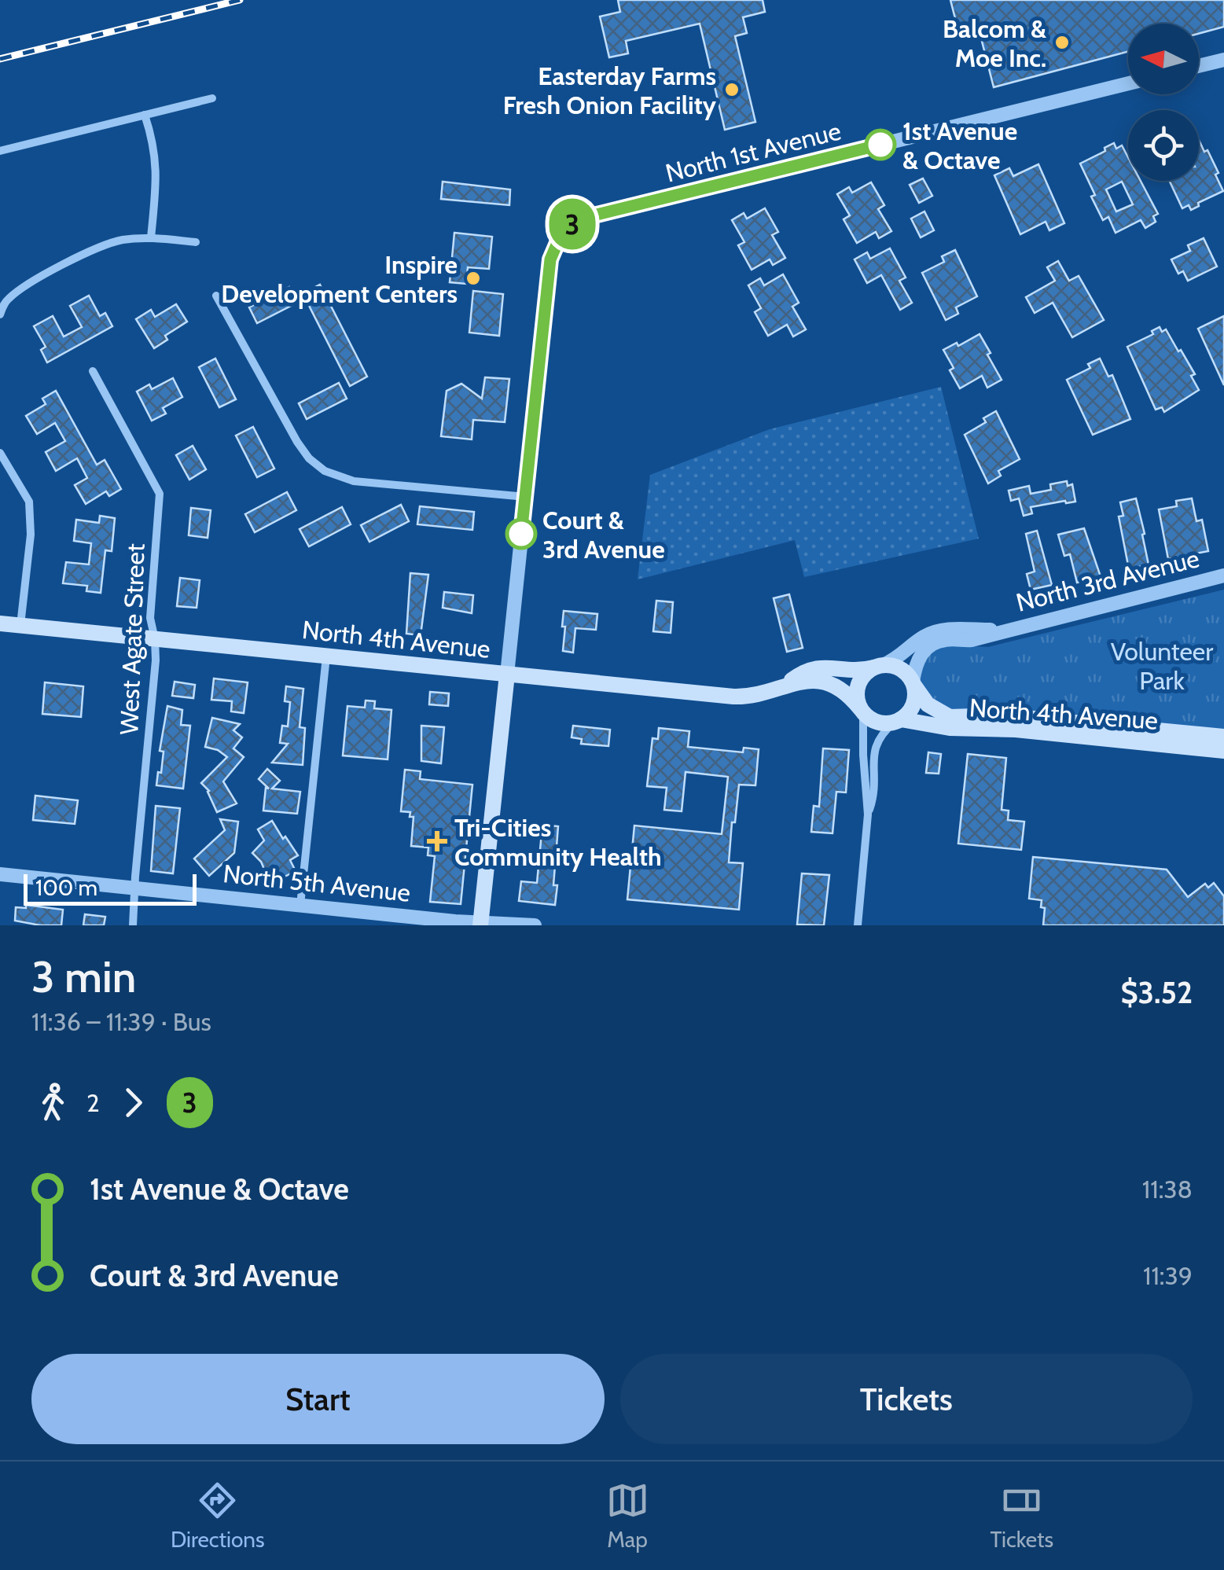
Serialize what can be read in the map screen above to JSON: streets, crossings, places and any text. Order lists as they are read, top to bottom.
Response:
{
  "streets": {
    "main road": ["North 4th Avenue"],
    "street": [
      "North 1st Avenue",
      "North 3rd Avenue",
      "West Agate Street",
      "North 5th Avenue"
    ]
  },
  "crossings": [
    ["North 3rd Avenue", "North 4th Avenue"],
    ["West Agate Street", "North 4th Avenue"],
    ["West Agate Street", "North 5th Avenue"]
  ],
  "parks": ["Volunteer Park"],
  "places": {
    "other": [
      "Balcom & Moe Inc.",
      "Easterday Farms Fresh Onion Facility",
      "1st Avenue & Octave",
      "Inspire Development Centers",
      "Court & 3rd Avenue"
    ],
    "health": ["Tri-Cities Community Health"]
  },
  "lines": ["bus line 3"],
  "scale_bar": "100 m",
  "north": "left",
  "page": {
    "on_map": "3",
    "scale": "100 m",
    "heading": ["3 min", "11:36 – 11:39 · Bus", "$3.52"],
    "legs": ["2", "3"],
    "list": [
      {
        "name": "1st Avenue & Octave",
        "value": "11:38"
      },
      {
        "name": "Court & 3rd Avenue",
        "value": "11:39"
      }
    ],
    "buttons": ["Start", "Tickets"],
    "tabs": ["Directions", "Map", "Tickets"]
  }
}
